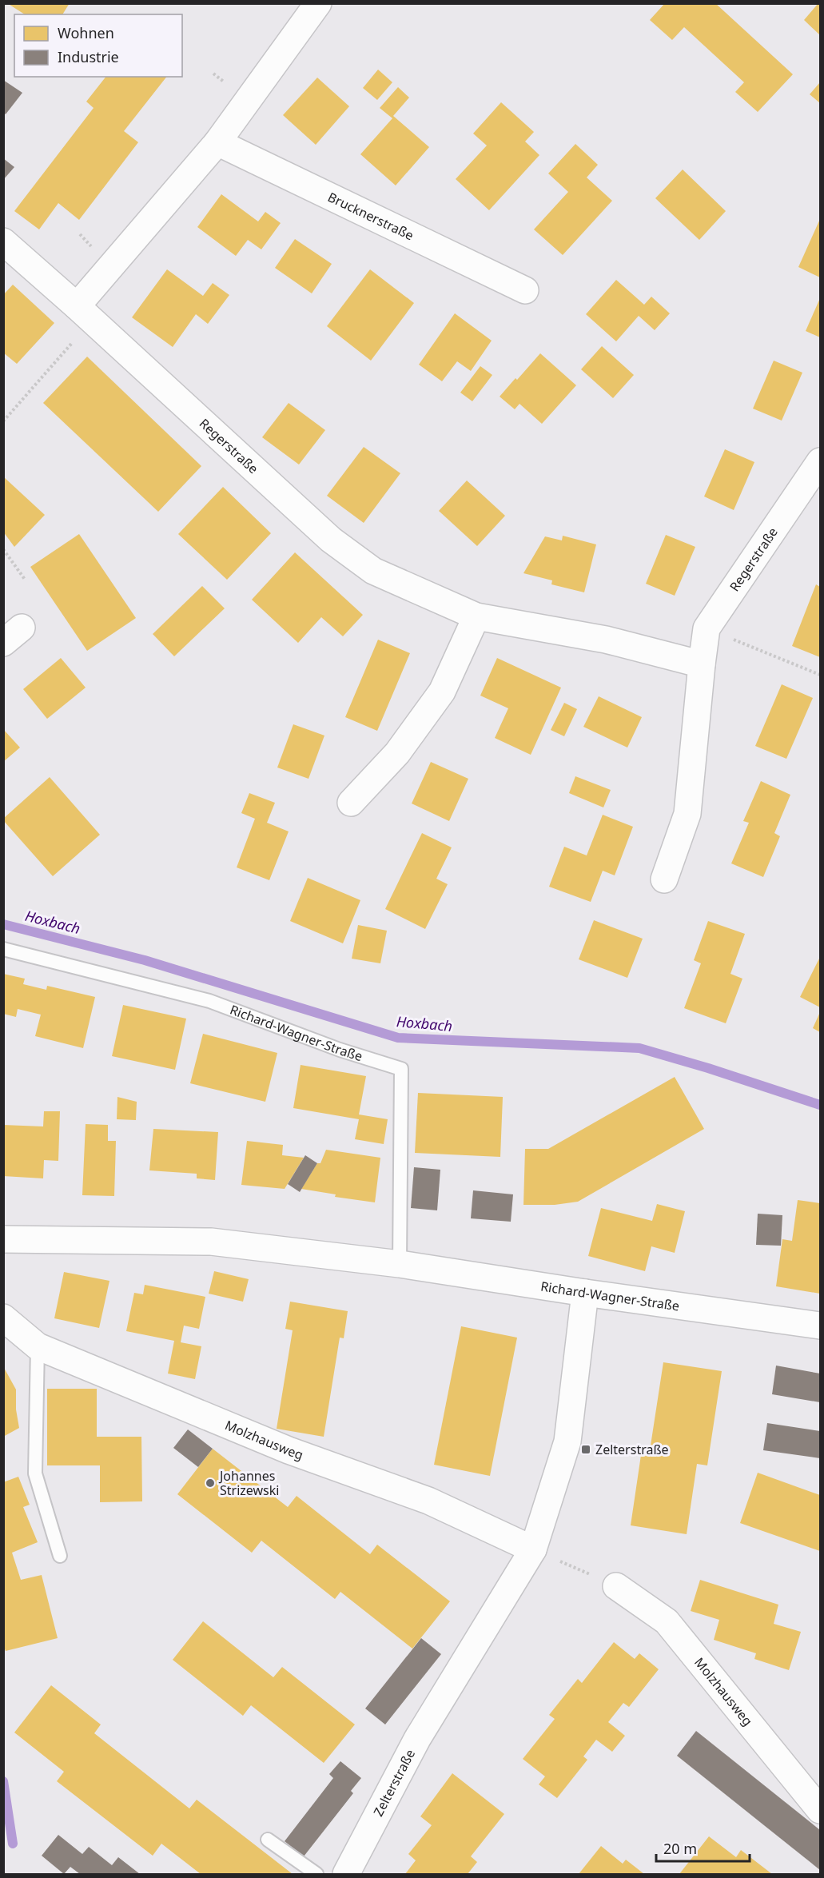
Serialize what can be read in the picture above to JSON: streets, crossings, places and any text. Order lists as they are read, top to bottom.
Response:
{
  "streets": {
    "street": [
      "Brucknerstraße",
      "Regerstraße",
      "Richard-Wagner-Straße",
      "Molzhausweg",
      "Zelterstraße"
    ]
  },
  "crossings": [
    ["Richard-Wagner-Straße", "Zelterstraße"],
    ["Molzhausweg", "Zelterstraße"]
  ],
  "water": ["Hoxbach"],
  "places": {
    "transit": ["Zelterstraße"],
    "other": ["Johannes Strizewski"]
  },
  "legend": ["Wohnen", "Industrie"],
  "scale_bar": "20 m"
}
